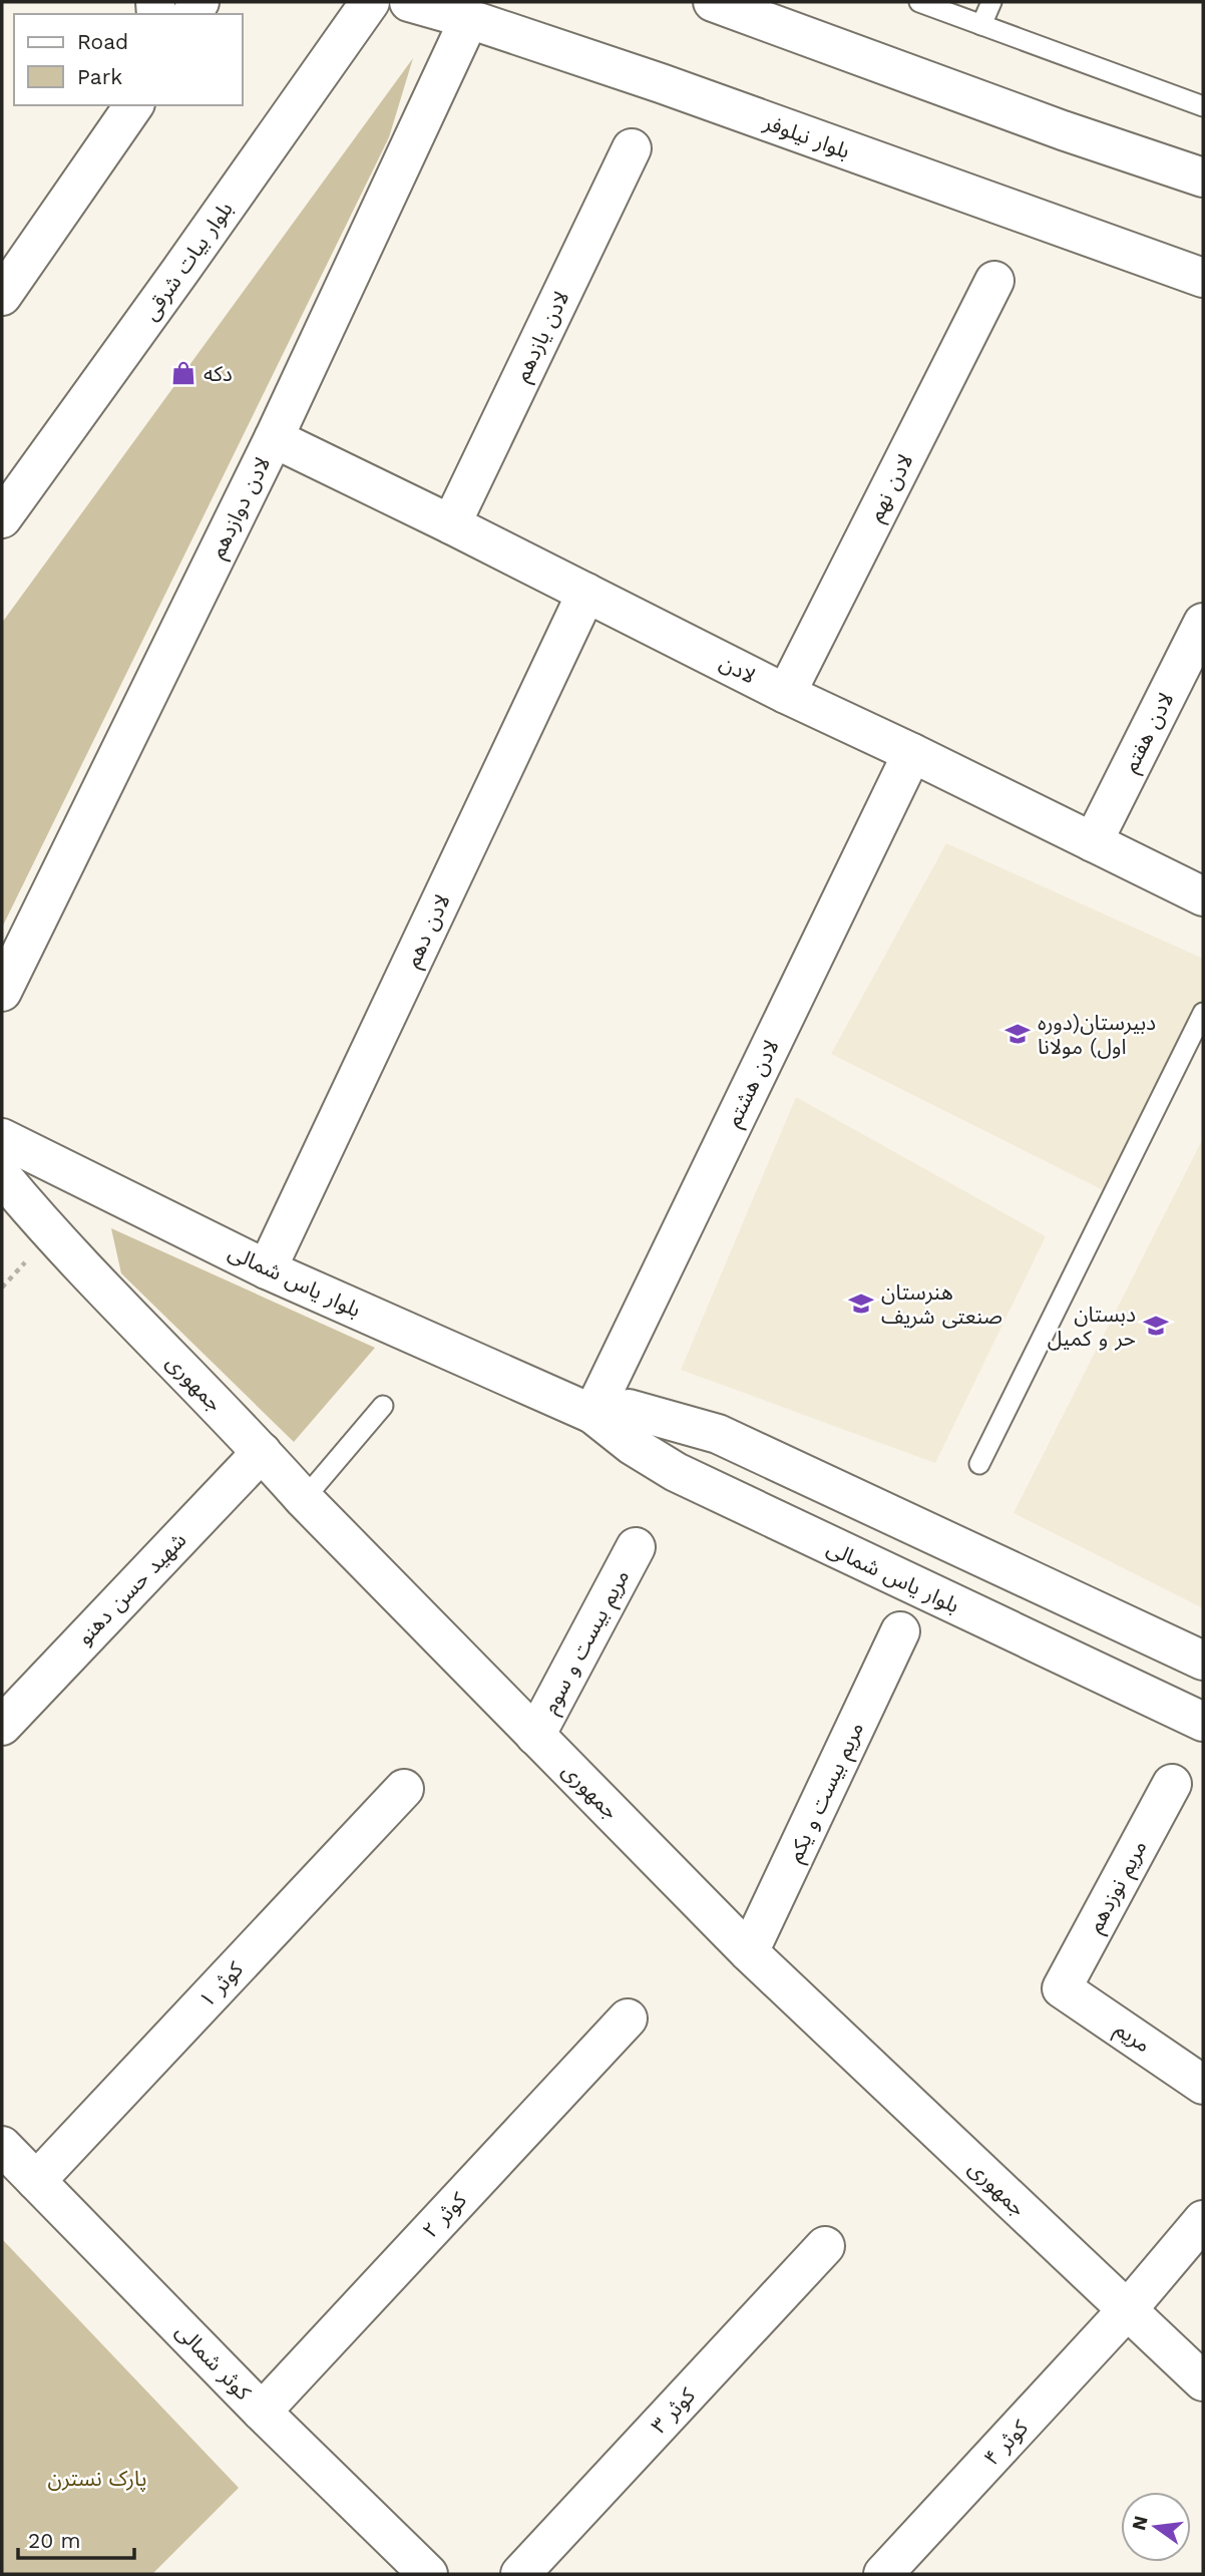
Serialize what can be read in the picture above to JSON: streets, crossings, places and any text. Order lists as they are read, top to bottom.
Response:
{
  "streets": {
    "street": [
      "بلوار نیلوفر",
      "بلوار بیات شرقی",
      "لادن یازدهم",
      "لادن نهم",
      "لادن دوازدهم",
      "لادن",
      "لادن هفتم",
      "لادن دهم",
      "لادن هشتم",
      "بلوار یاس شمالی",
      "جمهوری",
      "شهید حسن دهنو",
      "مریم بیست و سوم",
      "مریم بیست و یکم",
      "مریم نوزدهم",
      "کوثر ۱",
      "مریم",
      "کوثر ۲",
      "کوثر شمالی",
      "کوثر ۳",
      "کوثر ۴"
    ]
  },
  "crossings": [
    ["بلوار نیلوفر", "لادن دوازدهم"],
    ["لادن یازدهم", "لادن"],
    ["لادن نهم", "لادن"],
    ["لادن دوازدهم", "لادن"],
    ["لادن", "لادن هفتم"],
    ["لادن", "لادن دهم"],
    ["لادن", "لادن هشتم"],
    ["لادن دهم", "بلوار یاس شمالی"],
    ["لادن هشتم", "بلوار یاس شمالی"],
    ["جمهوری", "شهید حسن دهنو"],
    ["جمهوری", "مریم بیست و سوم"],
    ["جمهوری", "مریم بیست و یکم"],
    ["جمهوری", "کوثر ۴"],
    ["مریم نوزدهم", "مریم"],
    ["کوثر ۱", "کوثر شمالی"],
    ["کوثر ۲", "کوثر شمالی"]
  ],
  "parks": ["پارک نسترن"],
  "places": {
    "shop": ["دکه"],
    "school or university": ["دبیرستان(دوره اول) مولانا", "هنرستان صنعتی شریف", "دبستان حر و کمیل"]
  },
  "legend": ["Road", "Park"],
  "scale_bar": "20 m",
  "north": "left"
}
